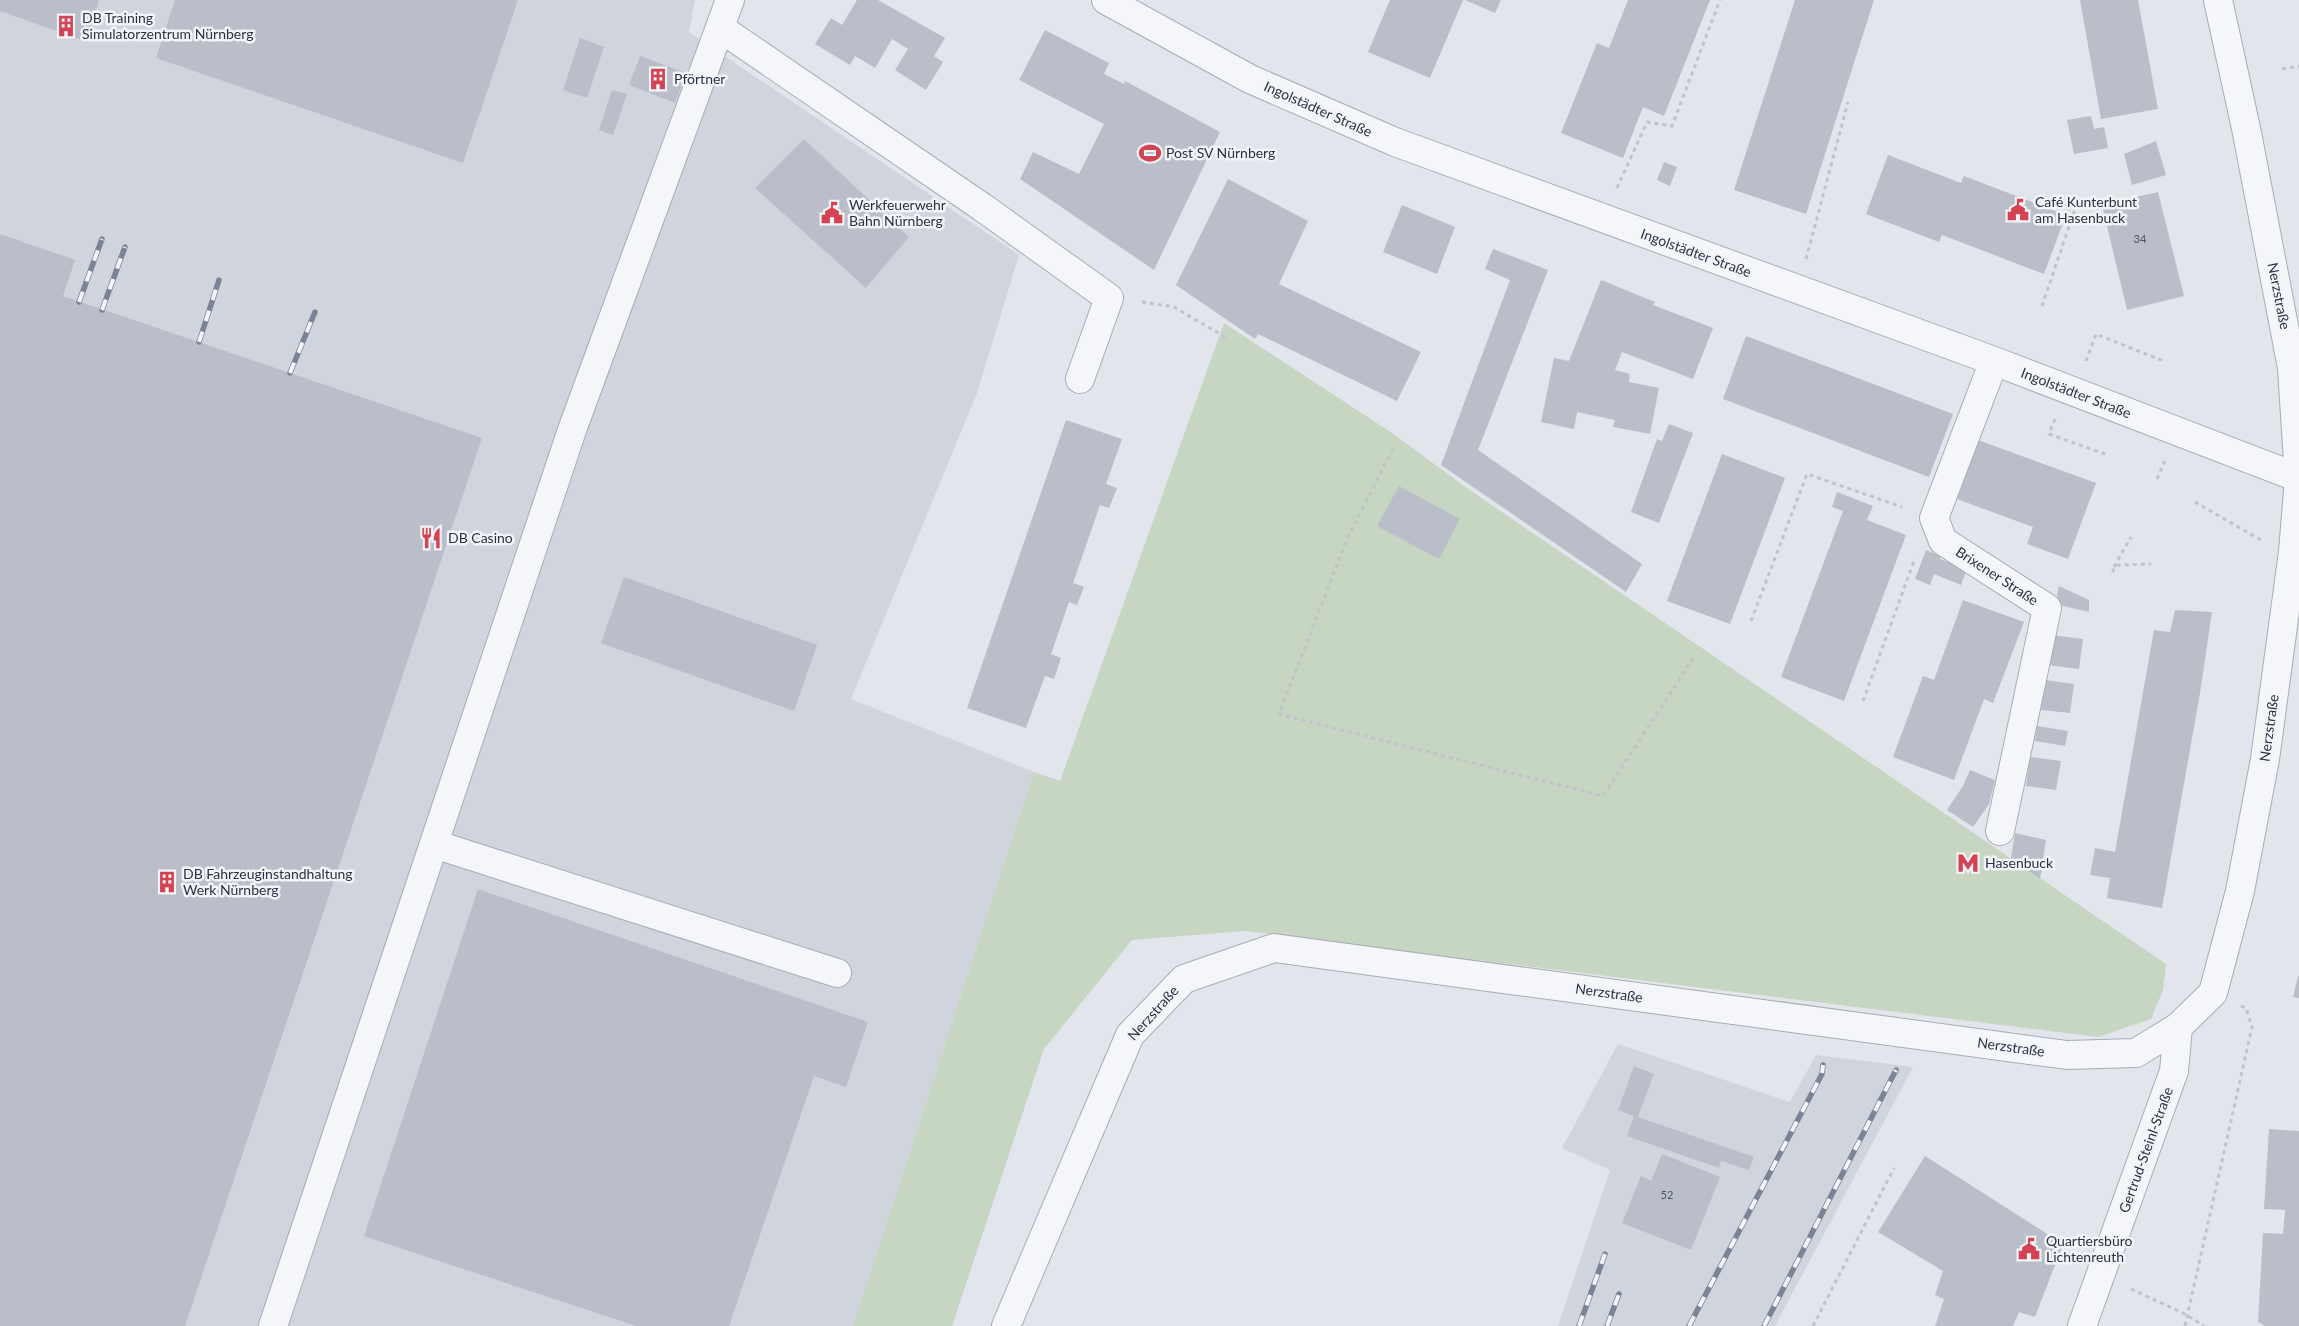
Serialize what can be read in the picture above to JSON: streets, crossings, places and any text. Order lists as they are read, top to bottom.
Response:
{
  "streets": {
    "street": [
      "Ingolstädter Straße",
      "Nerzstraße",
      "Brixener Straße",
      "Gertrud-Steinl-Straße"
    ]
  },
  "crossings": [
    ["Ingolstädter Straße", "Nerzstraße"],
    ["Nerzstraße", "Gertrud-Steinl-Straße"]
  ],
  "places": {
    "building": ["DB Training Simulatorzentrum Nürnberg", "Pförtner", "DB Fahrzeuginstandhaltung Werk Nürnberg"],
    "sports": ["Post SV Nürnberg"],
    "public building": ["Café Kunterbunt am Hasenbuck", "Werkfeuerwehr Bahn Nürnberg", "Quartiersbüro Lichtenreuth"],
    "restaurant": ["DB Casino"],
    "metro station": ["Hasenbuck"]
  },
  "house_numbers": ["34", "52"]
}
